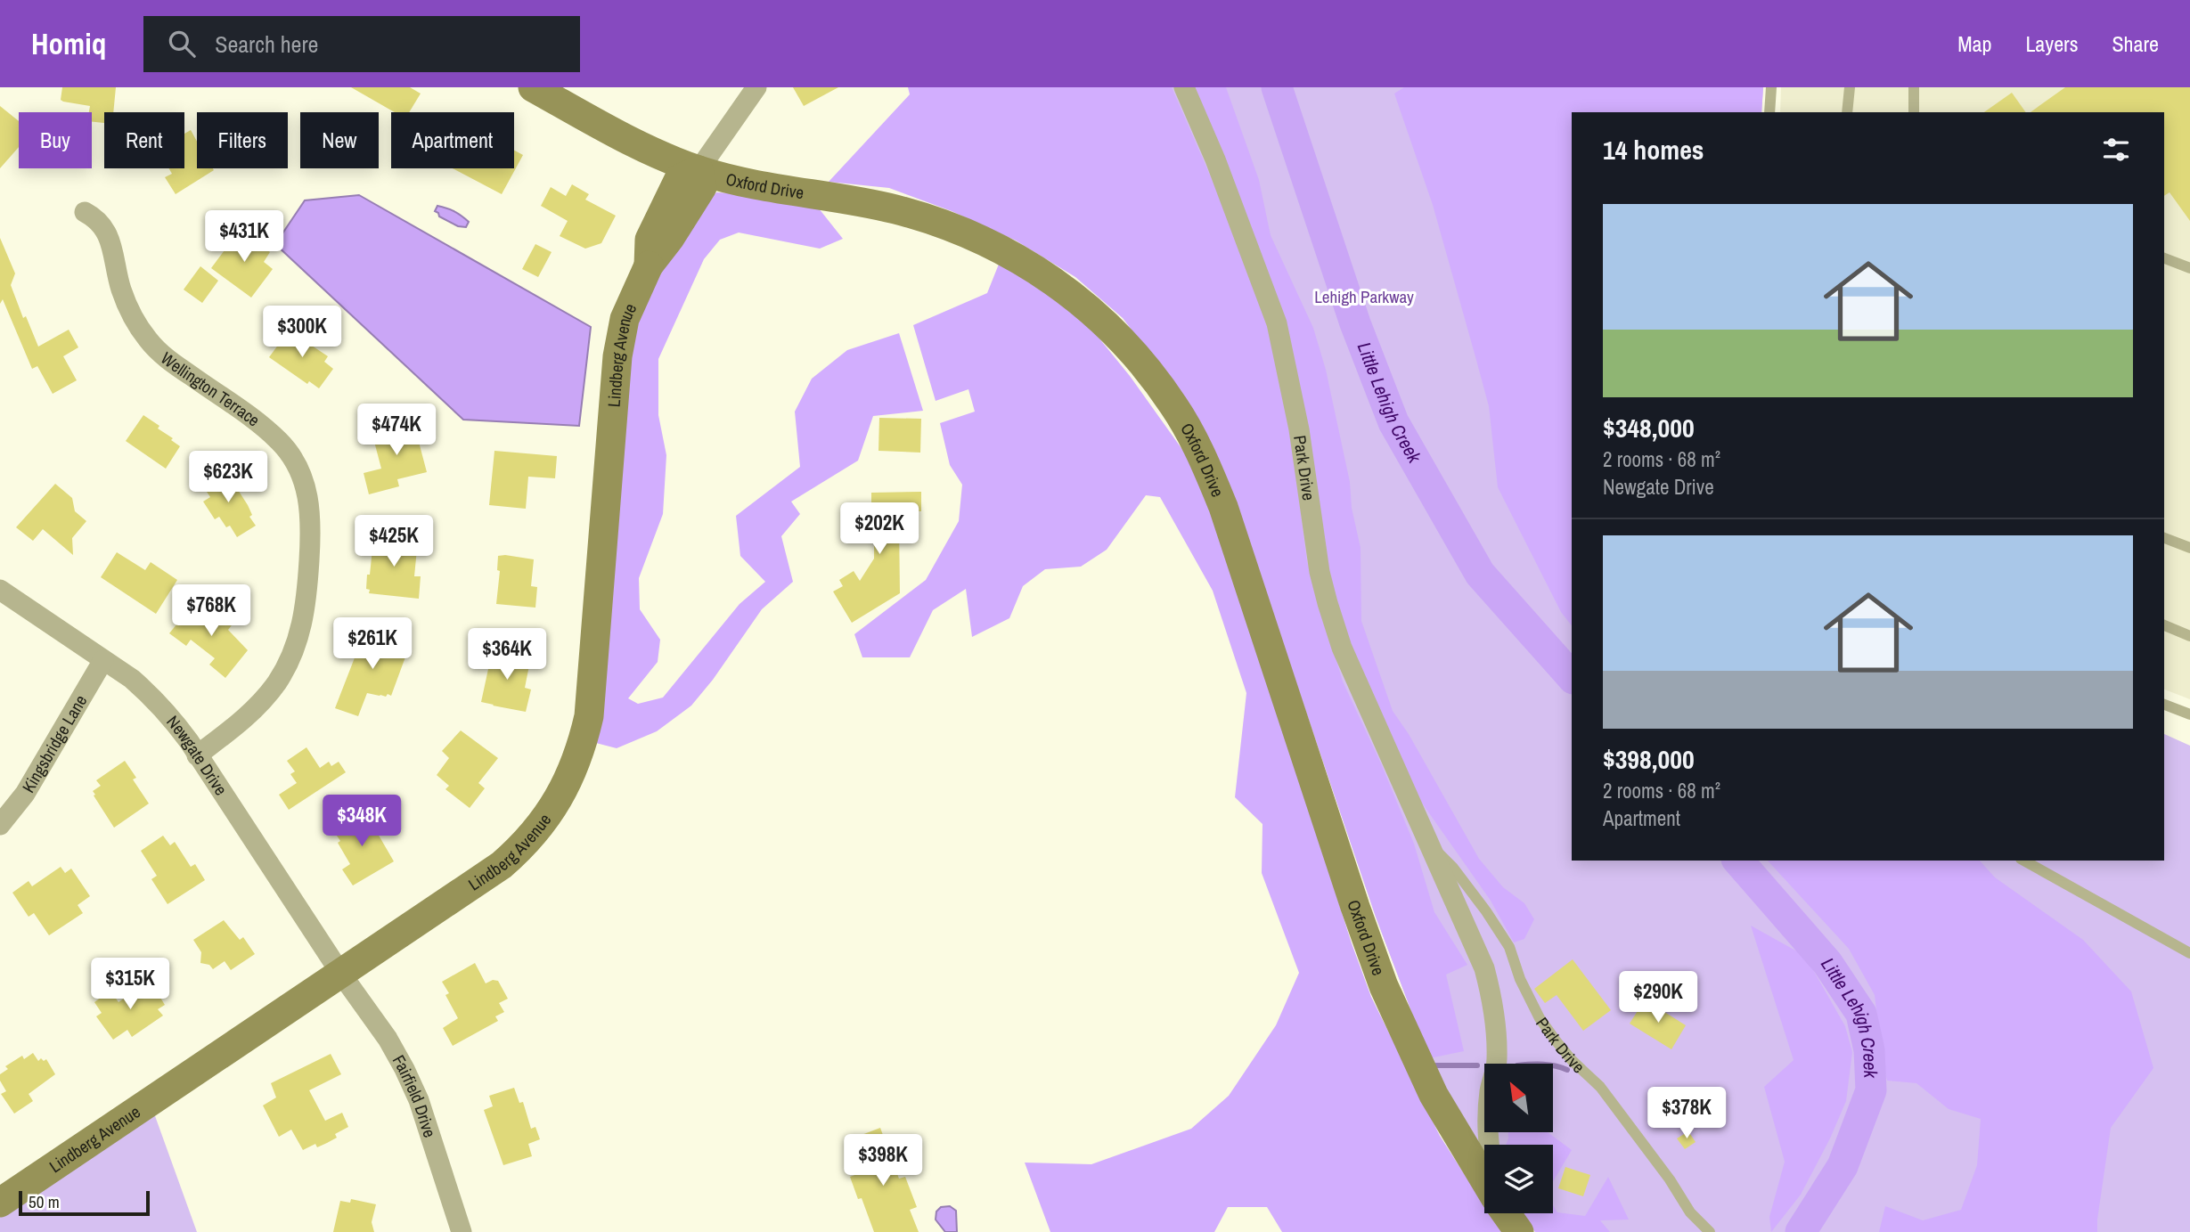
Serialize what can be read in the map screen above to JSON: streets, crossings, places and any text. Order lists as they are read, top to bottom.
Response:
{
  "streets": {
    "main road": ["Oxford Drive", "Lindberg Avenue"],
    "street": [
      "Wellington Terrace",
      "Park Drive",
      "Kingsbridge Lane",
      "Newgate Drive",
      "Fairfield Drive"
    ]
  },
  "crossings": [
    ["Oxford Drive", "Lindberg Avenue"],
    ["Lindberg Avenue", "Newgate Drive"],
    ["Lindberg Avenue", "Fairfield Drive"],
    ["Wellington Terrace", "Newgate Drive"],
    ["Kingsbridge Lane", "Newgate Drive"],
    ["Newgate Drive", "Fairfield Drive"]
  ],
  "water": ["Little Lehigh Creek"],
  "parks": ["Lehigh Parkway"],
  "scale_bar": "50 m",
  "north": "top left",
  "page": {
    "header": "Homiq",
    "search": "Search here",
    "nav": ["Map", "Layers", "Share"],
    "chip": [
      "Buy",
      "Rent",
      "Filters",
      "New",
      "Apartment"
    ],
    "heading": "14 homes",
    "list": [
      {
        "name": "$348,000",
        "note": "2 rooms · 68 m² · Newgate Drive"
      },
      {
        "name": "$398,000",
        "note": "2 rooms · 68 m² · Apartment"
      }
    ],
    "price": [
      "$431K",
      "$300K",
      "$474K",
      "$623K",
      "$202K",
      "$425K",
      "$768K",
      "$261K",
      "$364K",
      "$348K",
      "$315K",
      "$290K",
      "$378K",
      "$398K"
    ],
    "scale": "50 m"
  }
}
